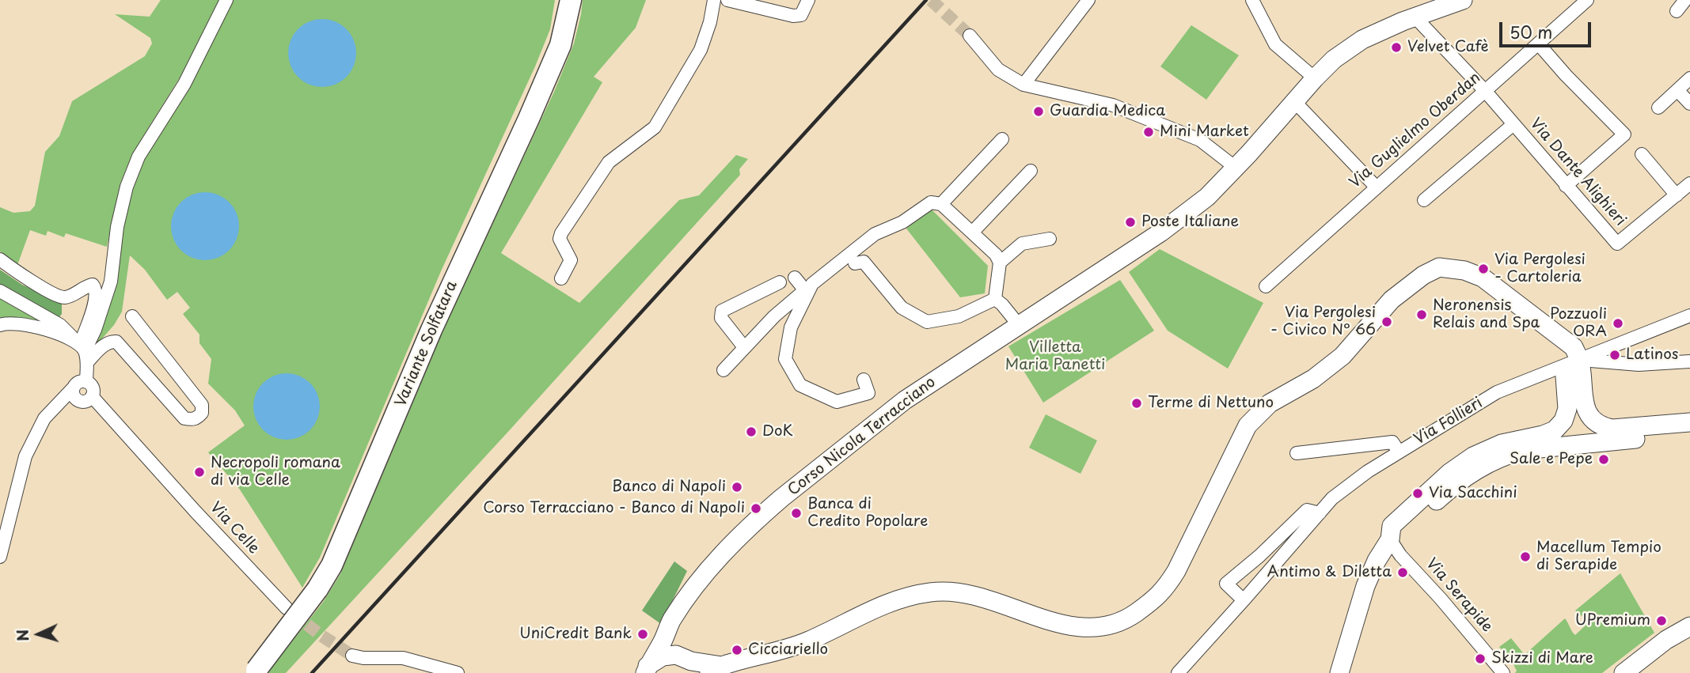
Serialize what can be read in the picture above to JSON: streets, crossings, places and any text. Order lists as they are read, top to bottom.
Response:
{
  "streets": {
    "main road": ["Variante Solfatara"],
    "street": [
      "Via Guglielmo Oberdan",
      "Via Dante Alighieri",
      "Via Follieri",
      "Corso Nicola Terracciano",
      "Via Celle",
      "Via Serapide"
    ]
  },
  "crossings": [
    ["Via Guglielmo Oberdan", "Via Dante Alighieri"],
    ["Via Dante Alighieri", "Corso Nicola Terracciano"]
  ],
  "parks": ["Villetta Maria Panetti"],
  "places": [
    "Velvet Cafè",
    "Guardia Medica",
    "Mini Market",
    "Poste Italiane",
    "Via Pergolesi - Cartoleria",
    "Neronensis Relais and Spa",
    "Via Pergolesi - Civico N° 66",
    "Pozzuoli ORA",
    "Latinos",
    "Terme di Nettuno",
    "DoK",
    "Sale e Pepe",
    "Necropoli romana di via Celle",
    "Banco di Napoli",
    "Via Sacchini",
    "Corso Terracciano - Banco di Napoli",
    "Banca di Credito Popolare",
    "Macellum Tempio di Serapide",
    "Antimo & Diletta",
    "UPremium",
    "UniCredit Bank",
    "Cicciariello",
    "Skizzi di Mare"
  ],
  "scale_bar": "50 m",
  "north": "left"
}
